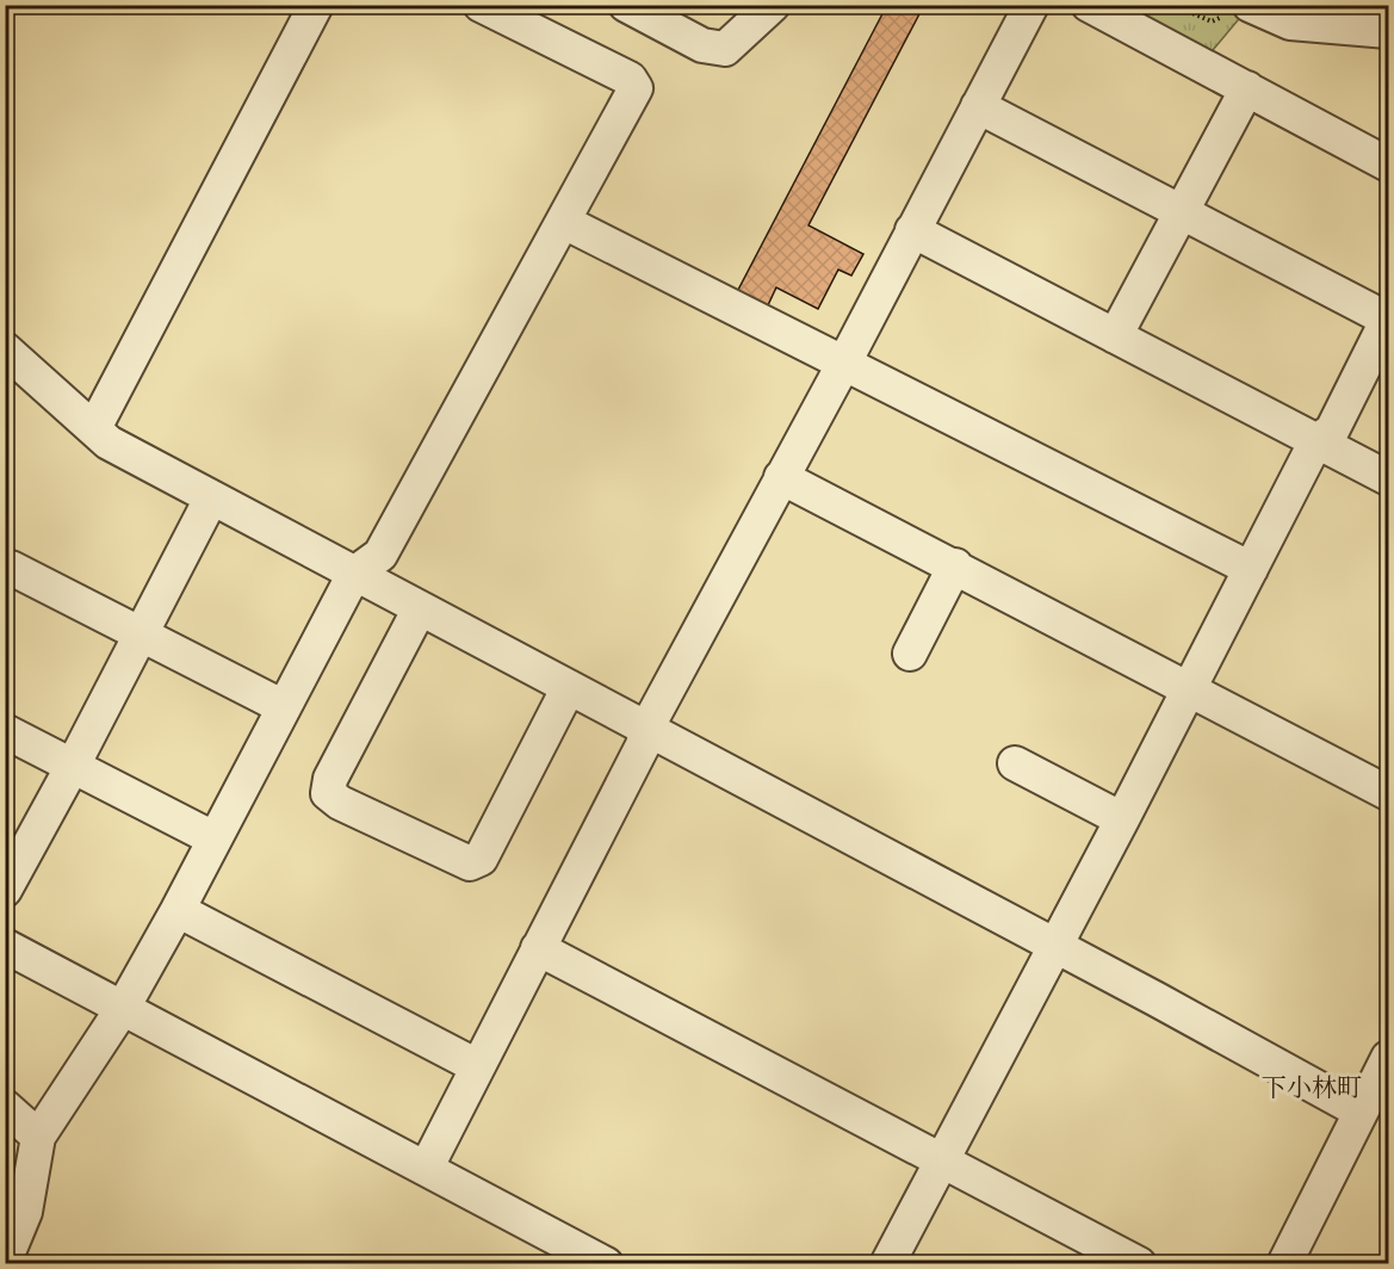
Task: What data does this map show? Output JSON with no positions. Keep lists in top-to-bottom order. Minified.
{"districts":["下小林町"]}
